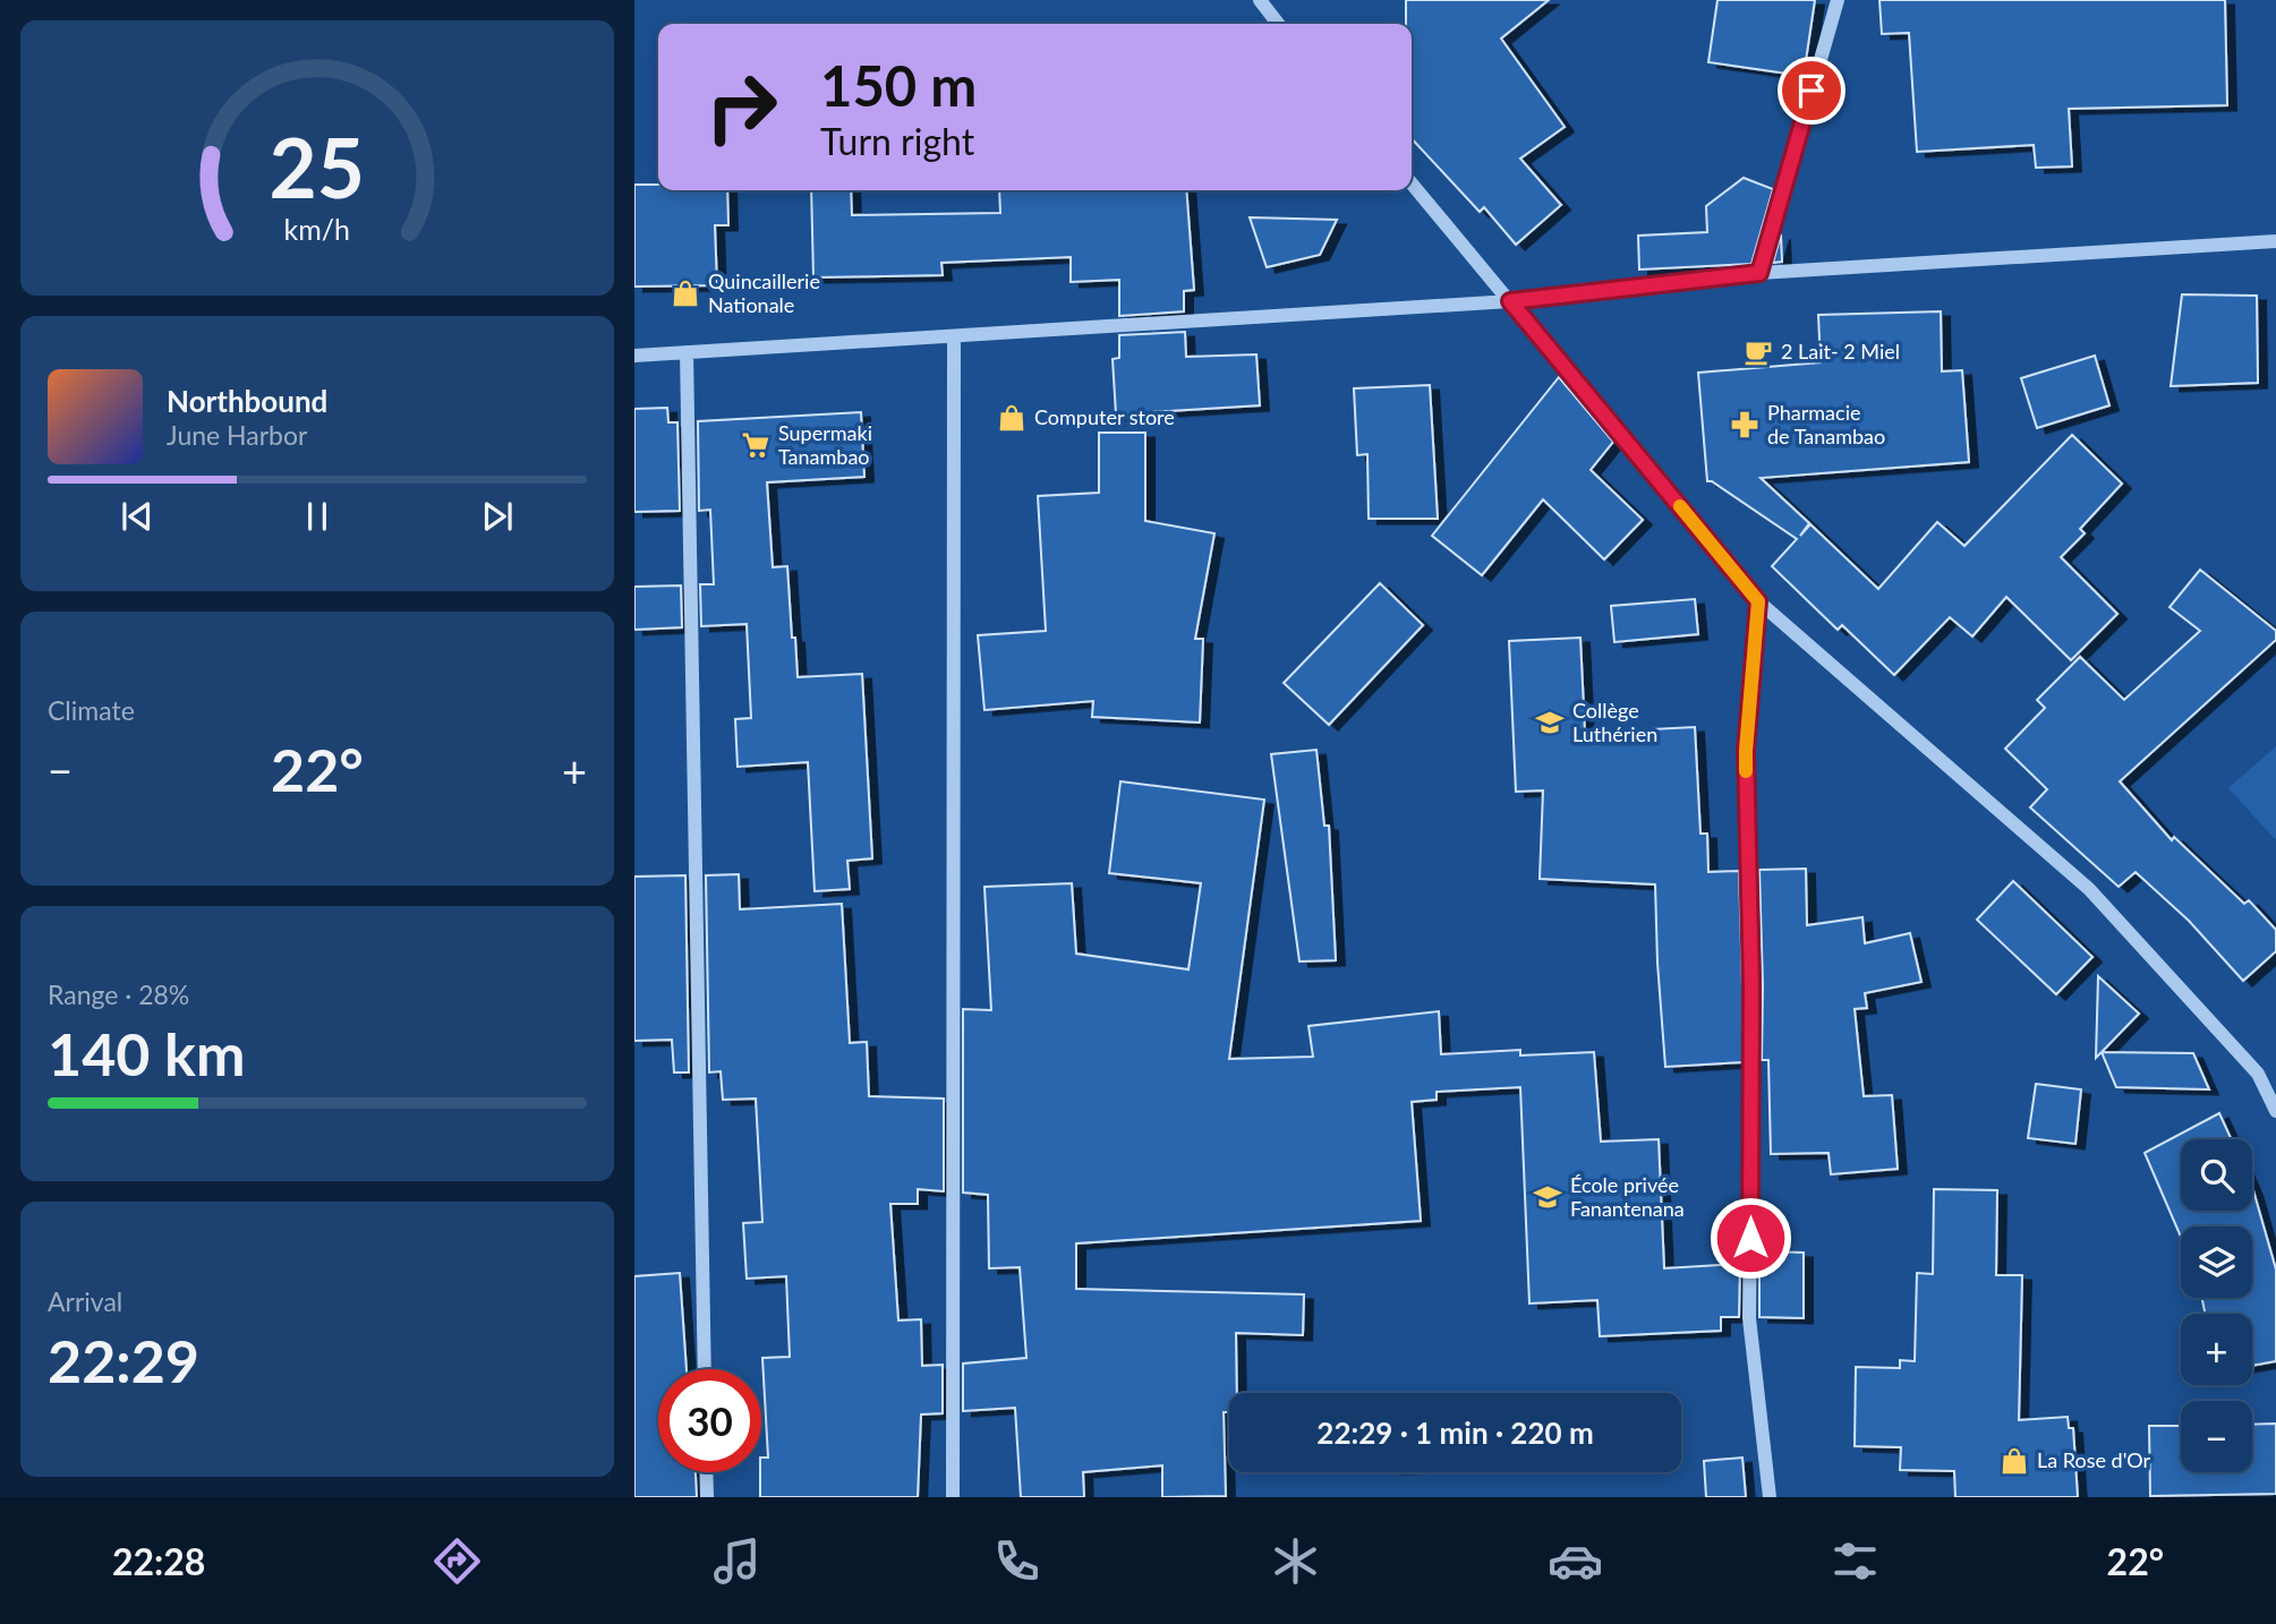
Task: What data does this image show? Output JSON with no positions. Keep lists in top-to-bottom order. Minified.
{"places":{"shop":["Quincaillerie Nationale","Computer store","La Rose d'Or"],"cafe":["2 Lait- 2 Miel"],"pharmacy":["Pharmacie de Tanambao"],"supermarket":["Supermaki Tanambao"],"school or university":["Collège Luthérien","École privée Fanantenana"]},"page":{"turn":["150 m","Turn right"],"song":["Northbound","June Harbor"],"tile":["Climate",["Range · 28%","140 km"],["Arrival","22:29"]],"heat":["−","22°","+"],"map_buttons":["+","−"],"limit":"30","trip":"22:29 · 1 min · 220 m","tabs":["22:28","22°"],"gauge":["25","km/h"]}}
